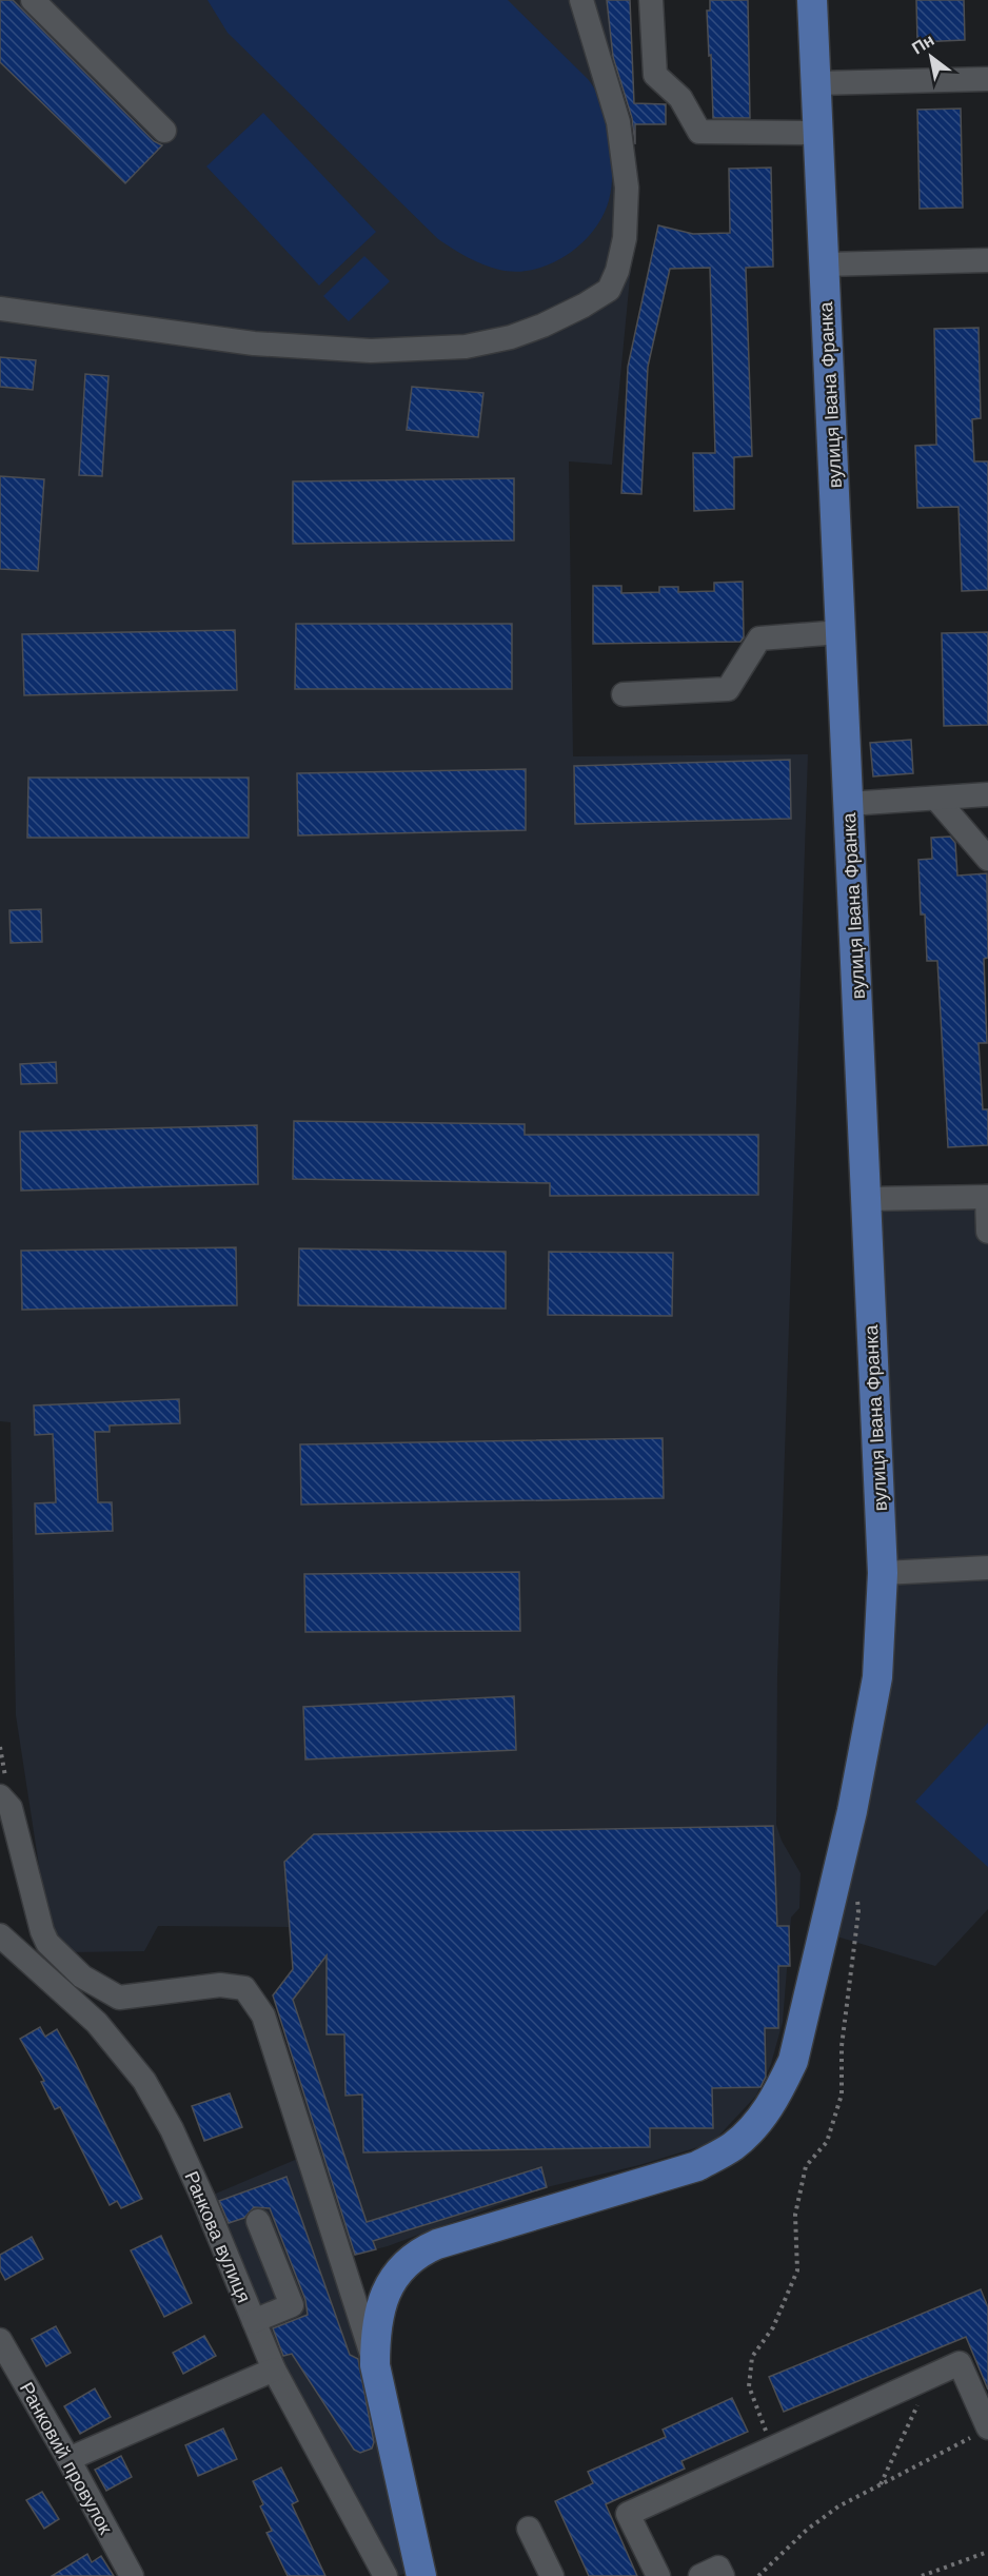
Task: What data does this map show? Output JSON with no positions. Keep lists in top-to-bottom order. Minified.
{"streets":{"main road":["вулиця Івана Франка"],"street":["Ранкова вулиця","Ранковий провулок"]},"north":"top left"}
